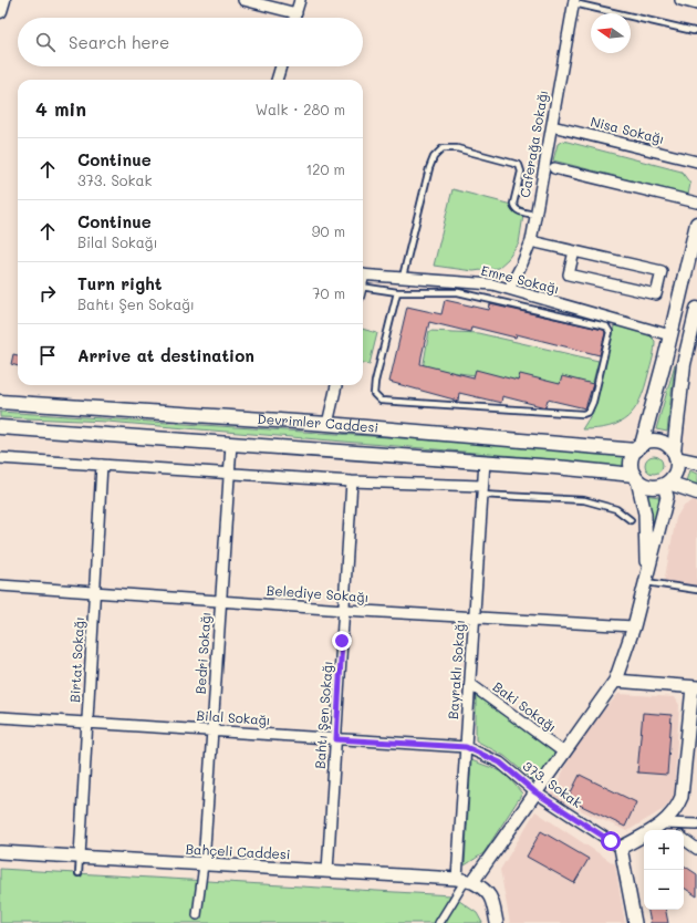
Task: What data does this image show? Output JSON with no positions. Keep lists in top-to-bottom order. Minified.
{"streets":{"main road":["Devrimler Caddesi"],"street":["Nisa Sokağı","Caferağa Sokağı","Emre Sokağı","Belediye Sokağı","Bedri Sokağı","Birtat Sokağı","Bayraklı Sokağı","Baki Sokağı","Bahtı Şen Sokağı","Bilal Sokağı","373. Sokak","Bahçeli Caddesi"]},"crossings":[["Nisa Sokağı","Caferağa Sokağı"],["Caferağa Sokağı","Emre Sokağı"],["Devrimler Caddesi","Bedri Sokağı"],["Devrimler Caddesi","Bayraklı Sokağı"],["Belediye Sokağı","Bedri Sokağı"],["Belediye Sokağı","Birtat Sokağı"],["Belediye Sokağı","Bayraklı Sokağı"],["Belediye Sokağı","Bahtı Şen Sokağı"],["Bedri Sokağı","Bilal Sokağı"],["Bedri Sokağı","Bahçeli Caddesi"],["Birtat Sokağı","Bilal Sokağı"],["Birtat Sokağı","Bahçeli Caddesi"],["Bayraklı Sokağı","Baki Sokağı"],["Bayraklı Sokağı","Bilal Sokağı"],["Bayraklı Sokağı","373. Sokak"],["Bayraklı Sokağı","Bahçeli Caddesi"],["Bahtı Şen Sokağı","Bilal Sokağı"],["Bahtı Şen Sokağı","Bahçeli Caddesi"],["Bilal Sokağı","373. Sokak"]],"north":"left","page":{"search":"Search here","heading":["4 min","Walk · 280 m"],"list":[["Continue","373. Sokak","120 m"],["Continue","Bilal Sokağı","90 m"],["Turn right","Bahtı Şen Sokağı","70 m"],"Arrive at destination"],"map_buttons":["+","−"]}}
